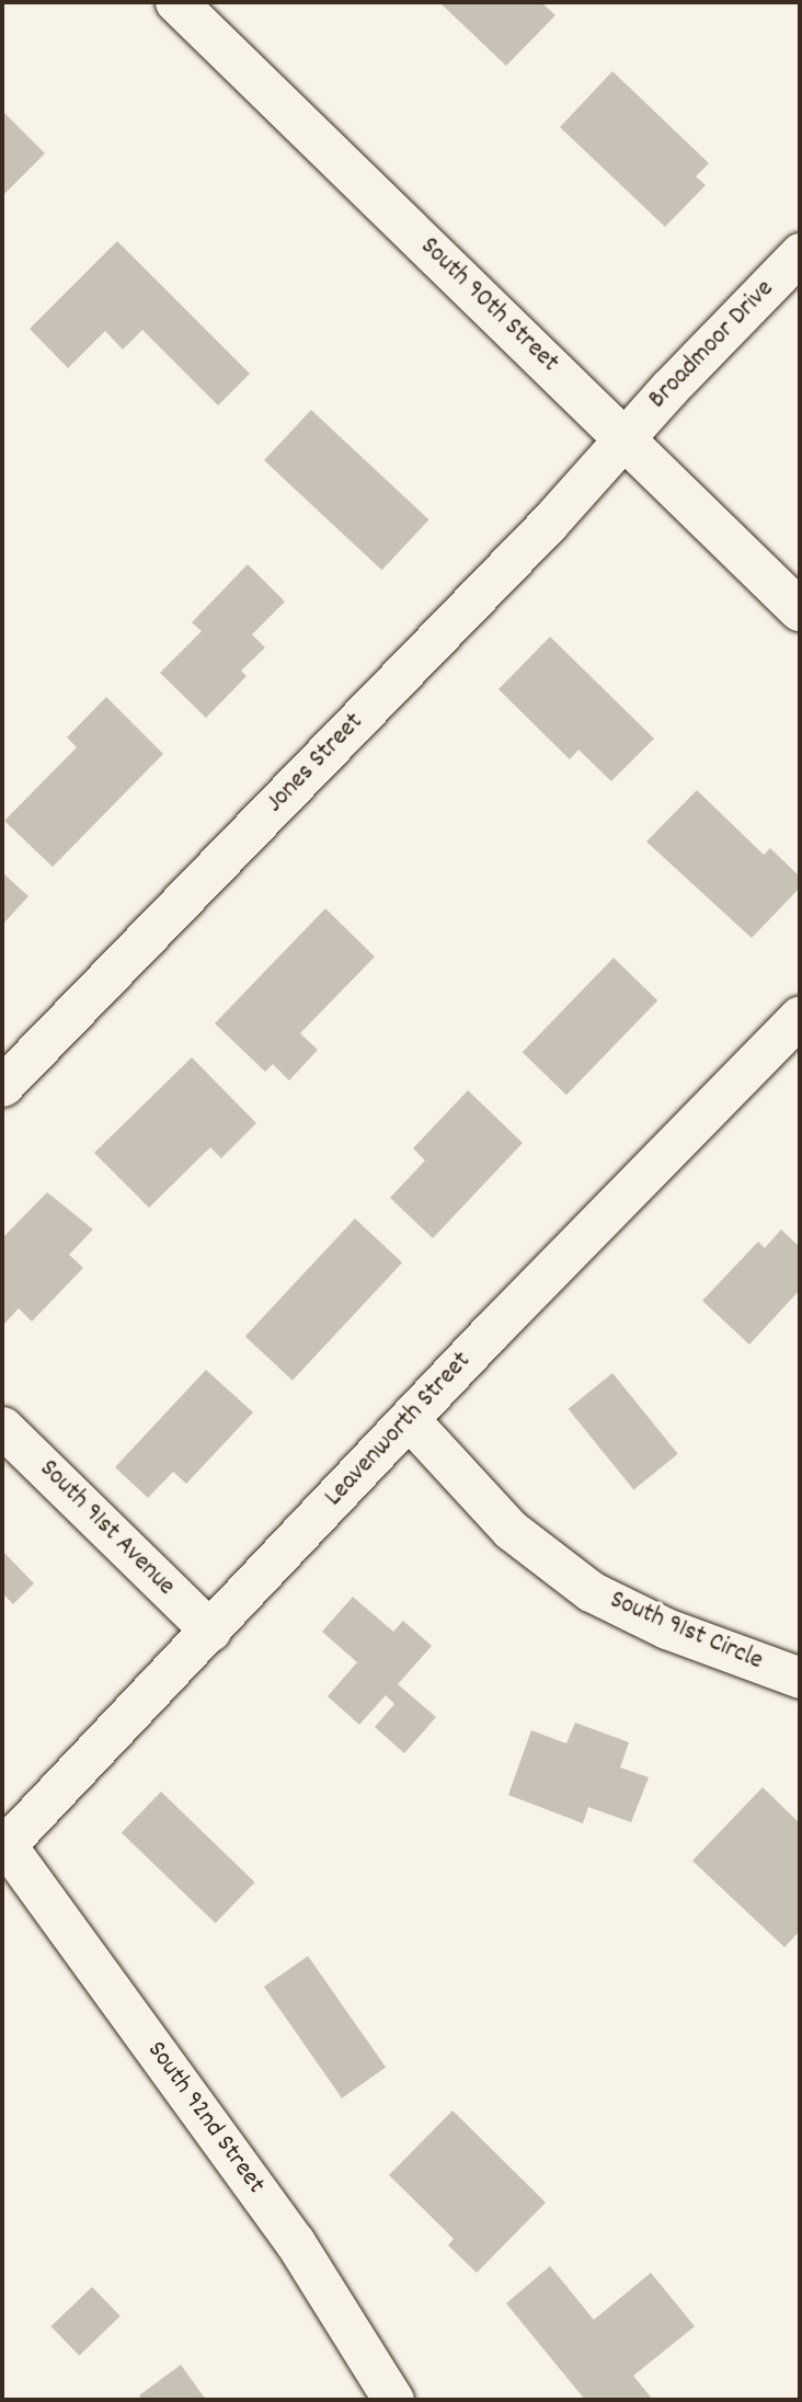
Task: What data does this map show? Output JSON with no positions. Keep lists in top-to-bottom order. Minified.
{"streets":{"main road":["South 90th Street"],"street":["Broadmoor Drive","Jones Street","Leavenworth Street","South 91st Avenue","South 91st Circle","South 92nd Street"]},"crossings":[["South 90th Street","Broadmoor Drive"],["South 90th Street","Jones Street"],["Broadmoor Drive","Jones Street"],["Leavenworth Street","South 91st Avenue"],["Leavenworth Street","South 91st Circle"],["Leavenworth Street","South 92nd Street"]]}
